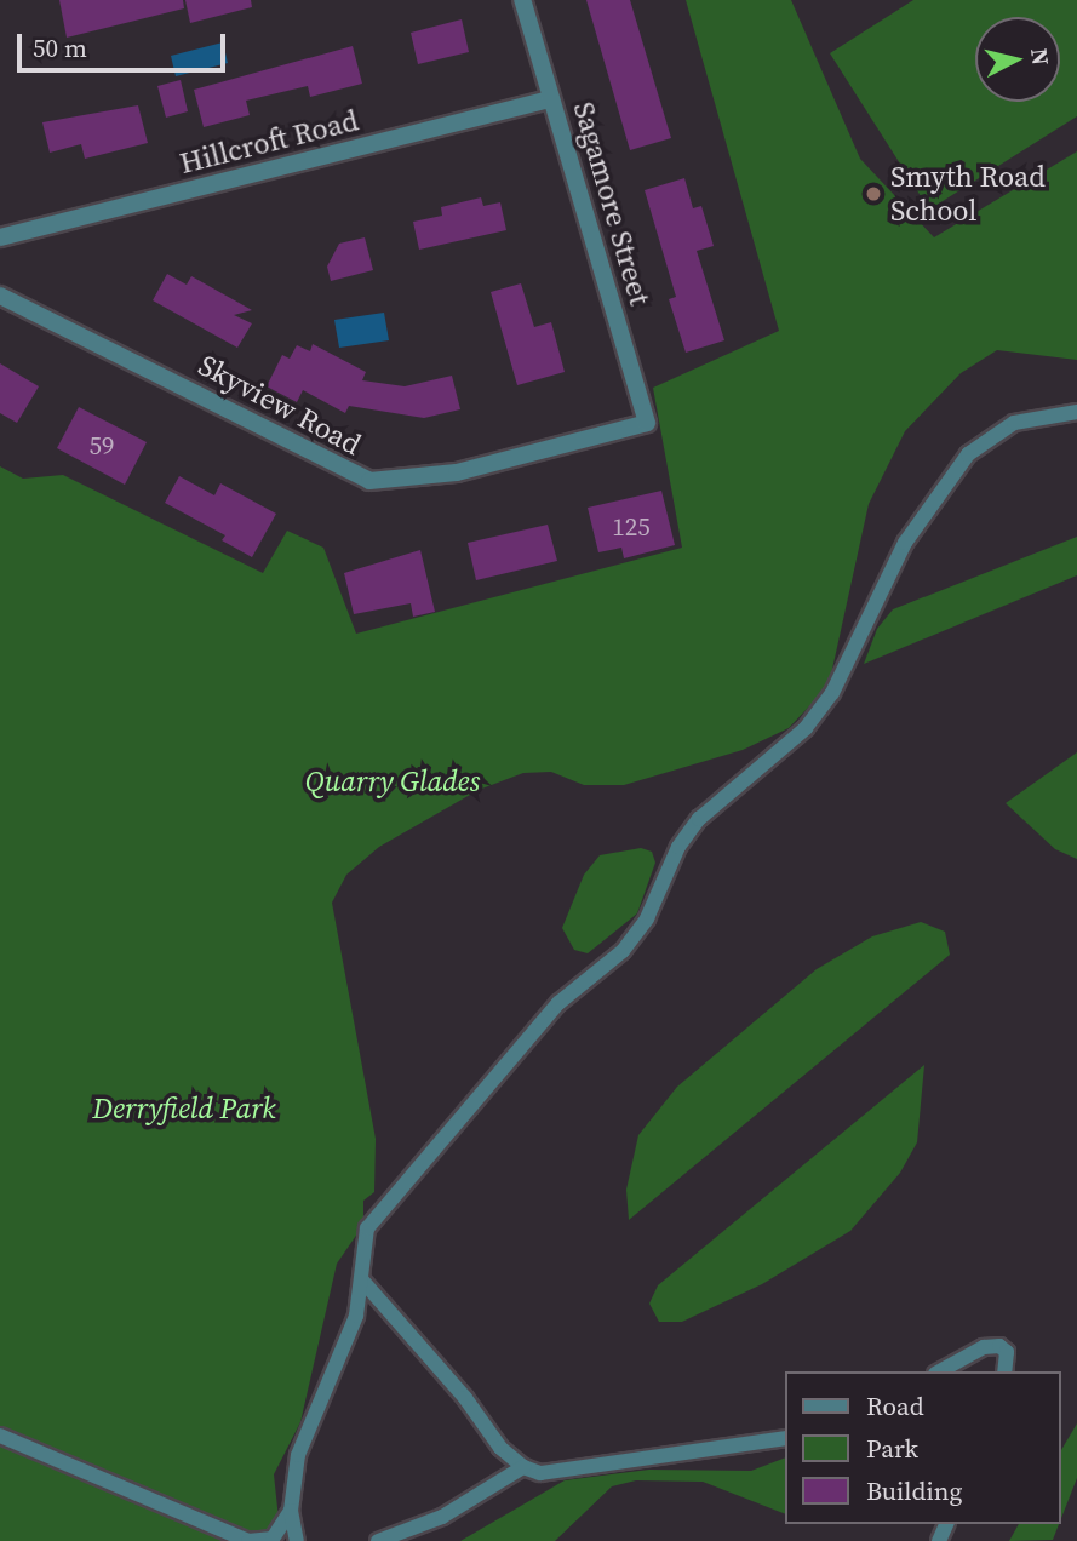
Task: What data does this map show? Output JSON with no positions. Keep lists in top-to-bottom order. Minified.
{"streets":{"street":["Hillcroft Road","Sagamore Street","Skyview Road"]},"crossings":[["Hillcroft Road","Sagamore Street"],["Sagamore Street","Skyview Road"]],"parks":["Quarry Glades","Derryfield Park"],"places":["Smyth Road School"],"house_numbers":["59","125"],"legend":["Road","Park","Building"],"scale_bar":"50 m","north":"right"}
